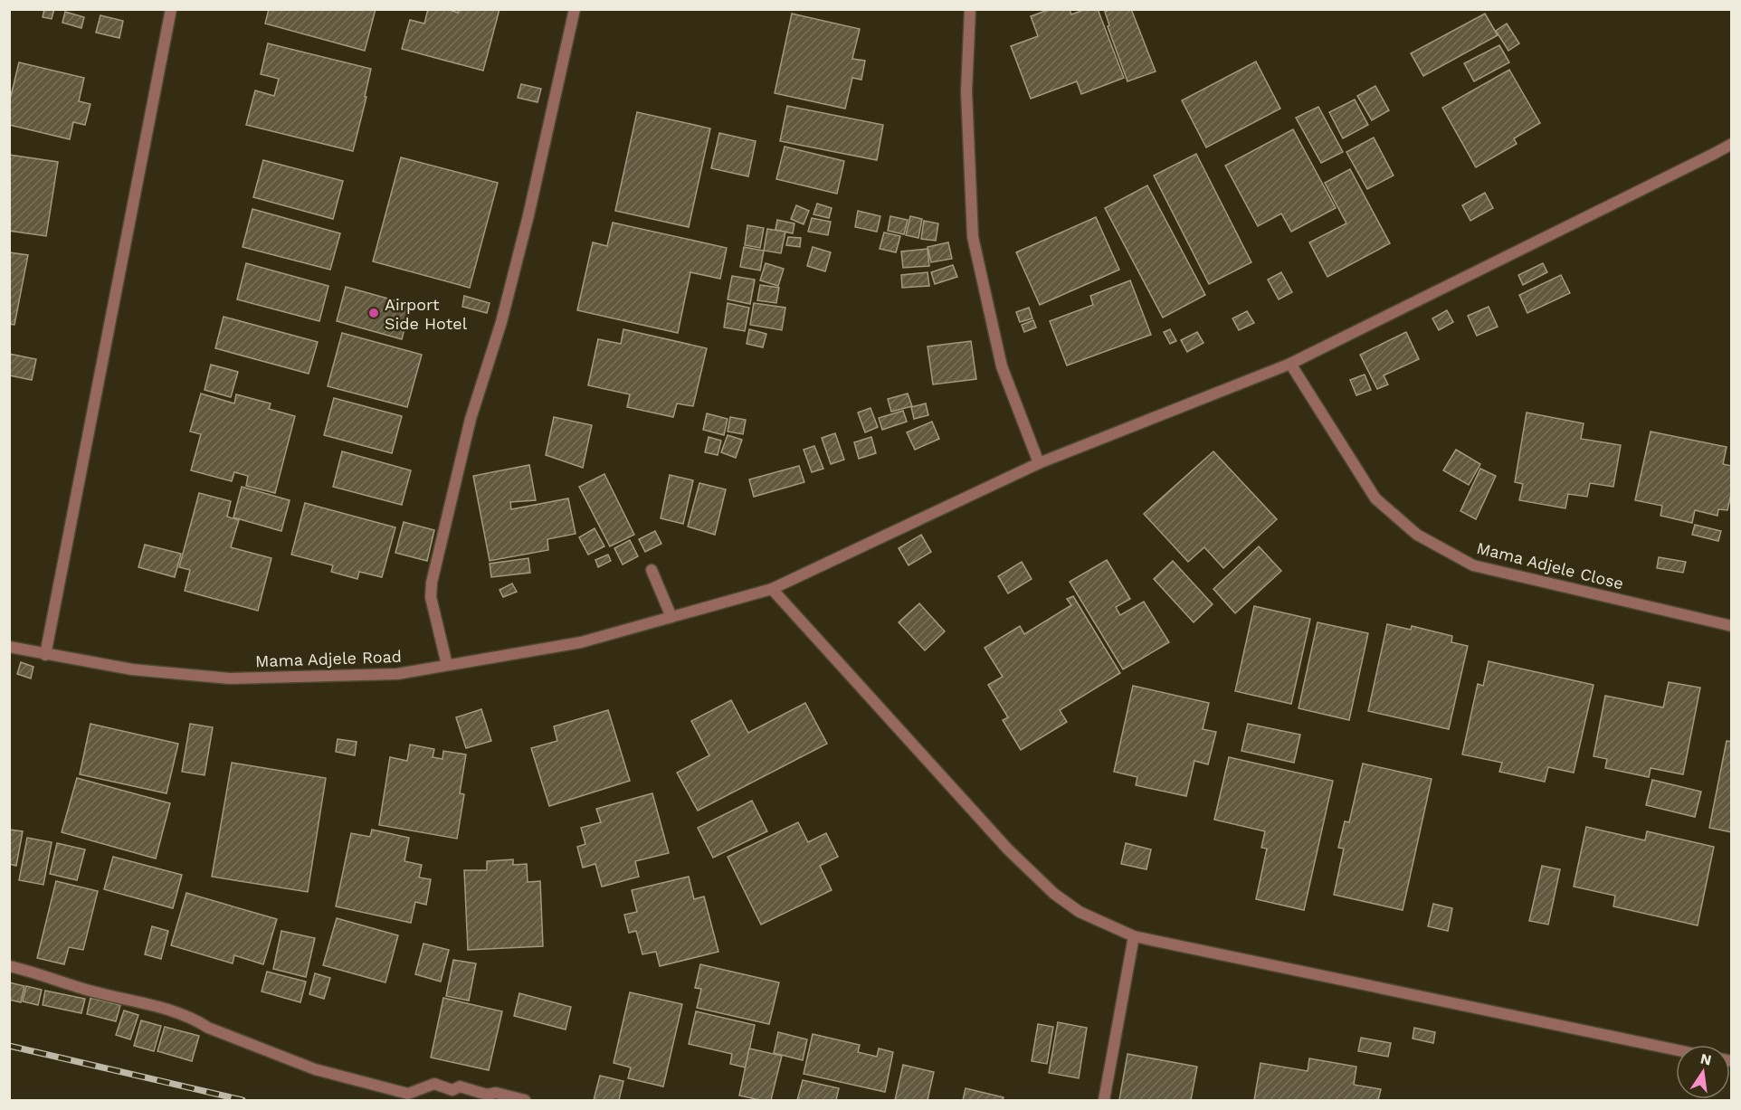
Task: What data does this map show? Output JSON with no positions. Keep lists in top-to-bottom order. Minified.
{"streets":{"street":["Mama Adjele Close","Mama Adjele Road"]},"crossings":[["Mama Adjele Close","Mama Adjele Road"]],"places":["Airport Side Hotel"],"north":"top"}
